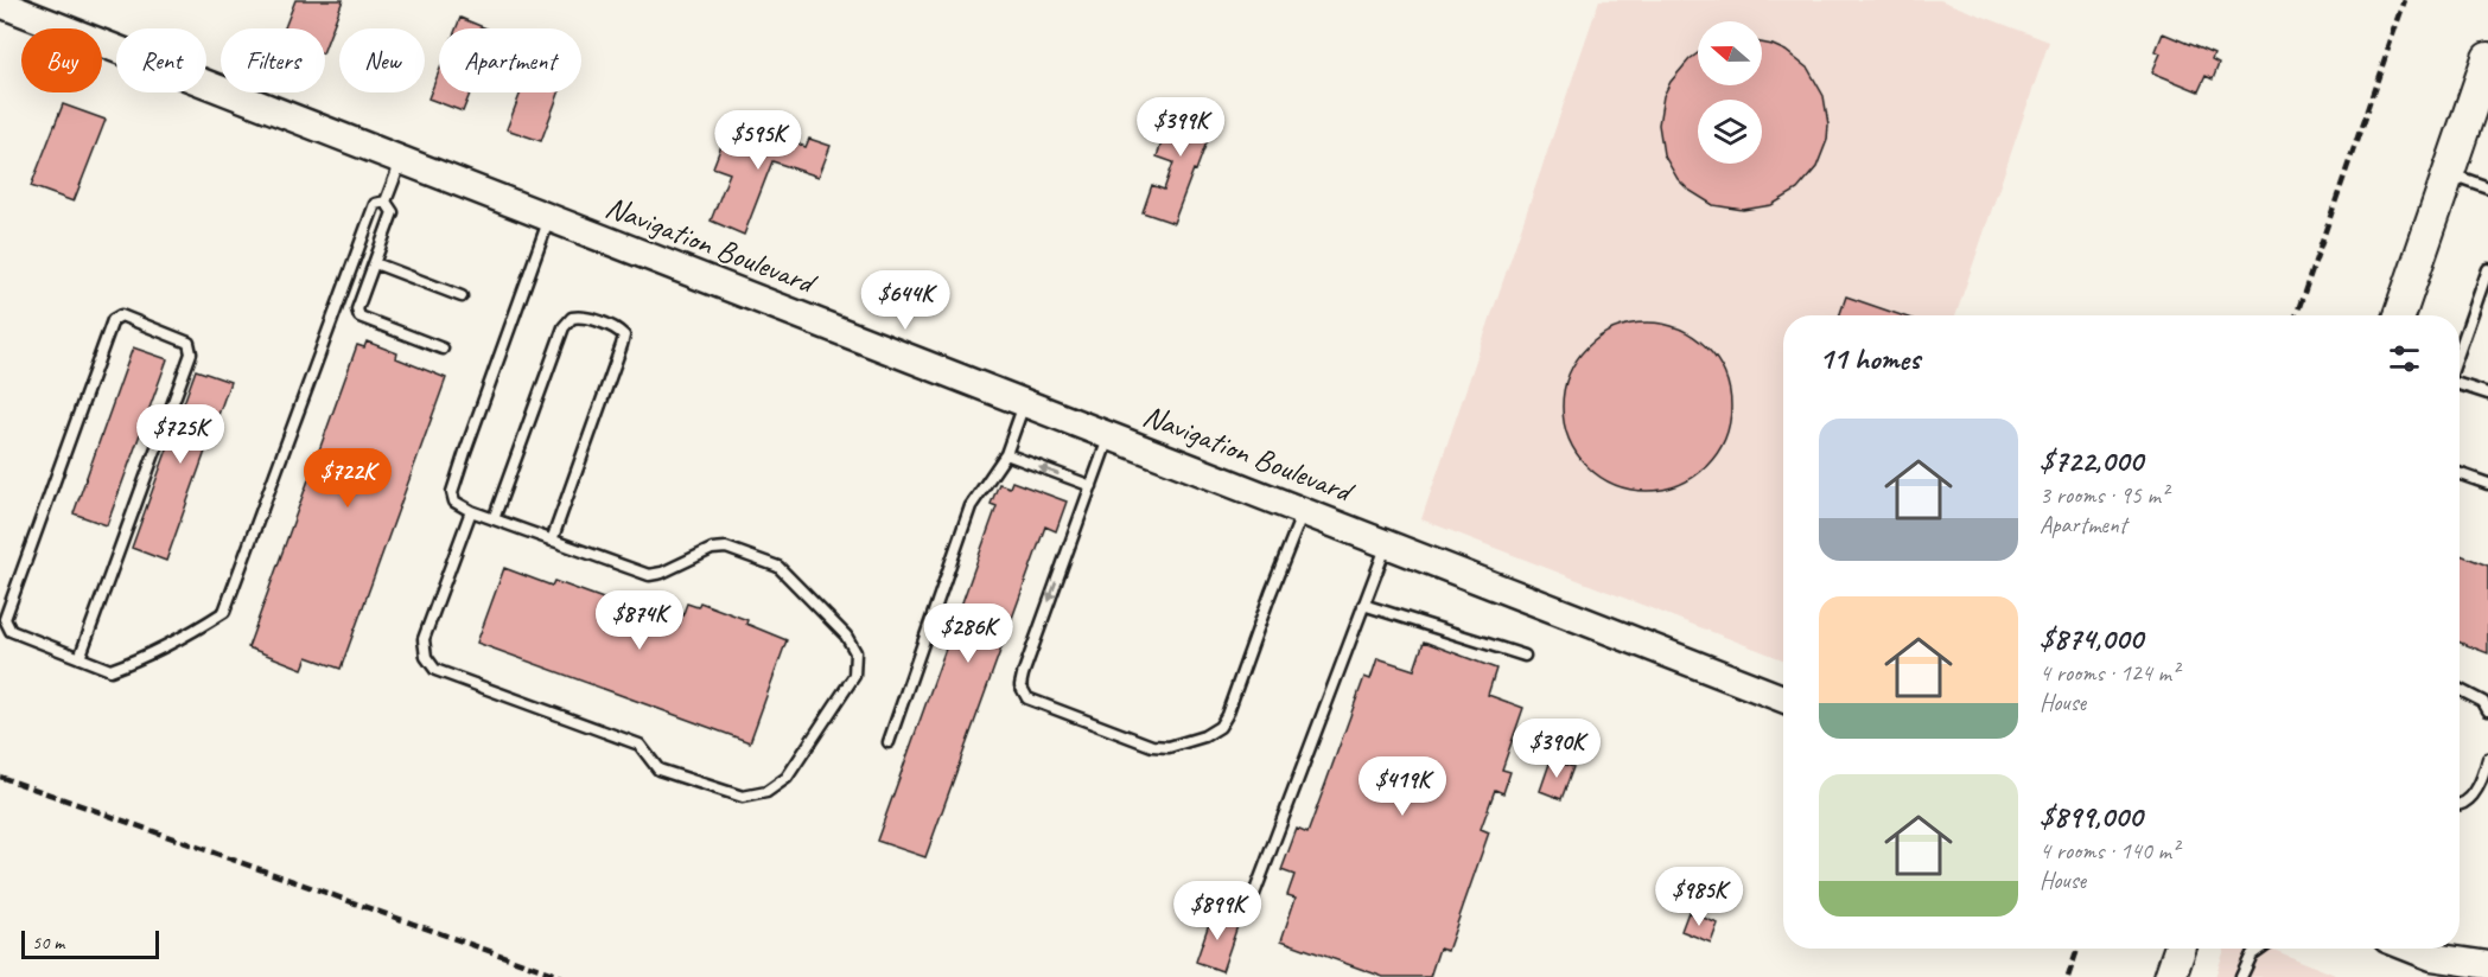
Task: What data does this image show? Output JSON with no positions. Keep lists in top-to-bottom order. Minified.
{"streets":{"street":["Navigation Boulevard"]},"scale_bar":"50 m","north":"left","page":{"chip":["Buy","Rent","Filters","New","Apartment"],"price":["$399K","$595K","$644K","$725K","$722K","$874K","$286K","$390K","$419K","$985K","$899K"],"heading":"11 homes","list":[{"name":"$722,000","note":"3 rooms · 95 m² · Apartment"},{"name":"$874,000","note":"4 rooms · 124 m² · House"},{"name":"$899,000","note":"4 rooms · 140 m² · House"}],"scale":"50 m"}}
